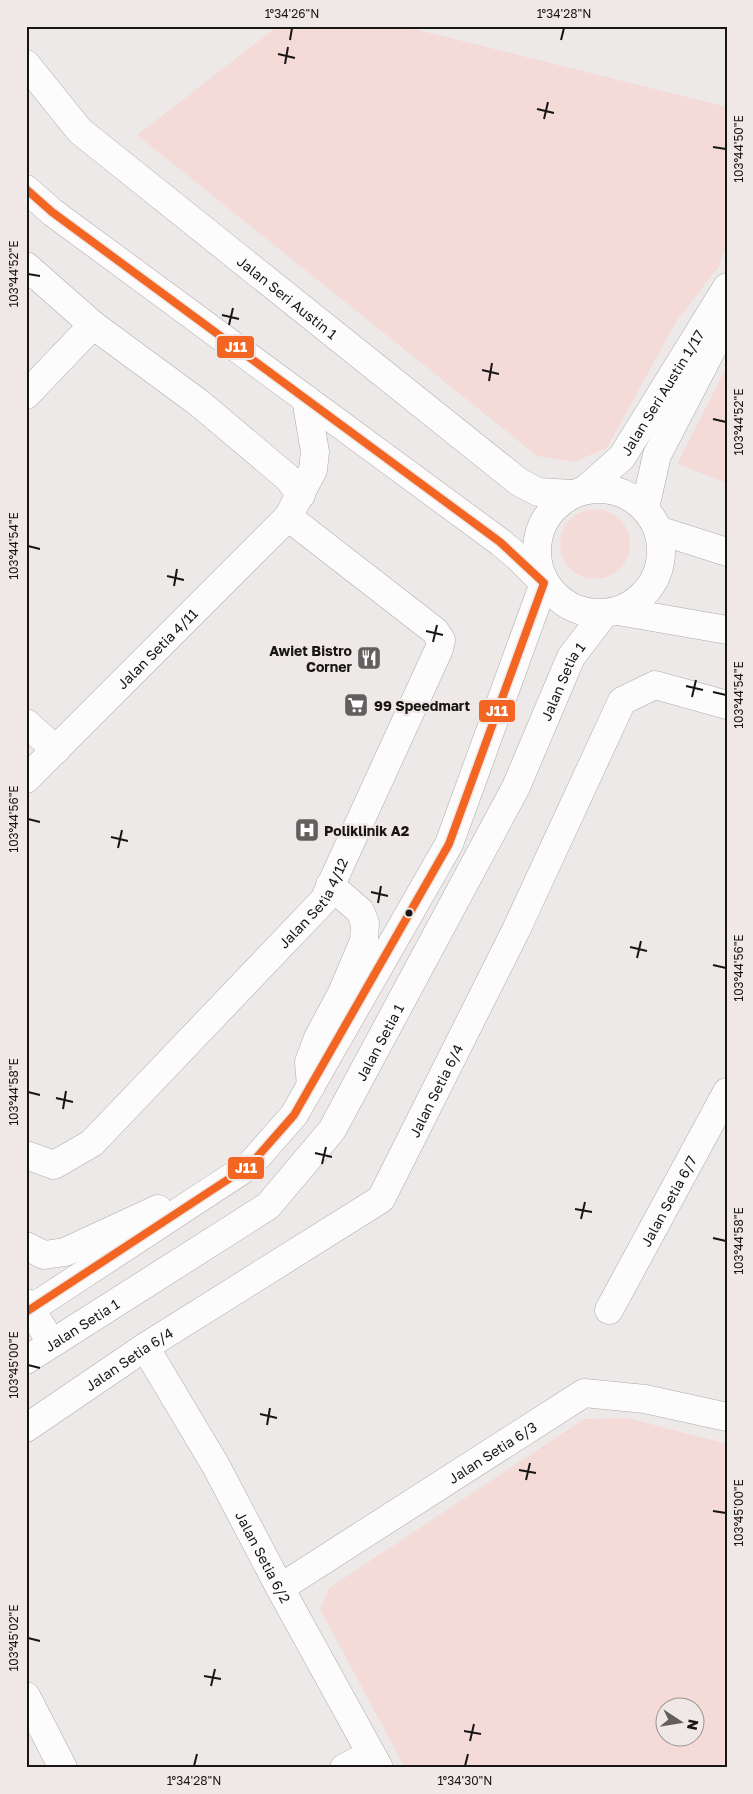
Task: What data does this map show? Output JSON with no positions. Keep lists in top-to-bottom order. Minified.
{"streets":{"street":["Jalan Seri Austin 1","Jalan Seri Austin 1/17","Jalan Setia 4/11","Jalan Setia 1","Jalan Setia 4/12","Jalan Setia 6/4","Jalan Setia 6/7","Jalan Setia 6/3","Jalan Setia 6/2"]},"crossings":[["Jalan Seri Austin 1","Jalan Seri Austin 1/17"],["Jalan Seri Austin 1","Jalan Setia 1"],["Jalan Seri Austin 1/17","Jalan Setia 1"],["Jalan Setia 4/11","Jalan Setia 4/12"],["Jalan Setia 6/4","Jalan Setia 6/2"],["Jalan Setia 6/3","Jalan Setia 6/2"]],"places":{"restaurant":["Awiet Bistro Corner"],"supermarket":["99 Speedmart"],"hospital":["Poliklinik A2"]},"lines":["transit line J11"],"north":"right","coordinates":["1°34'26\"N","1°34'28\"N","103°44'50\"E","103°44'52\"E","103°44'54\"E","103°44'56\"E","103°44'58\"E","103°45'00\"E","103°45'02\"E","1°34'30\"N"]}
